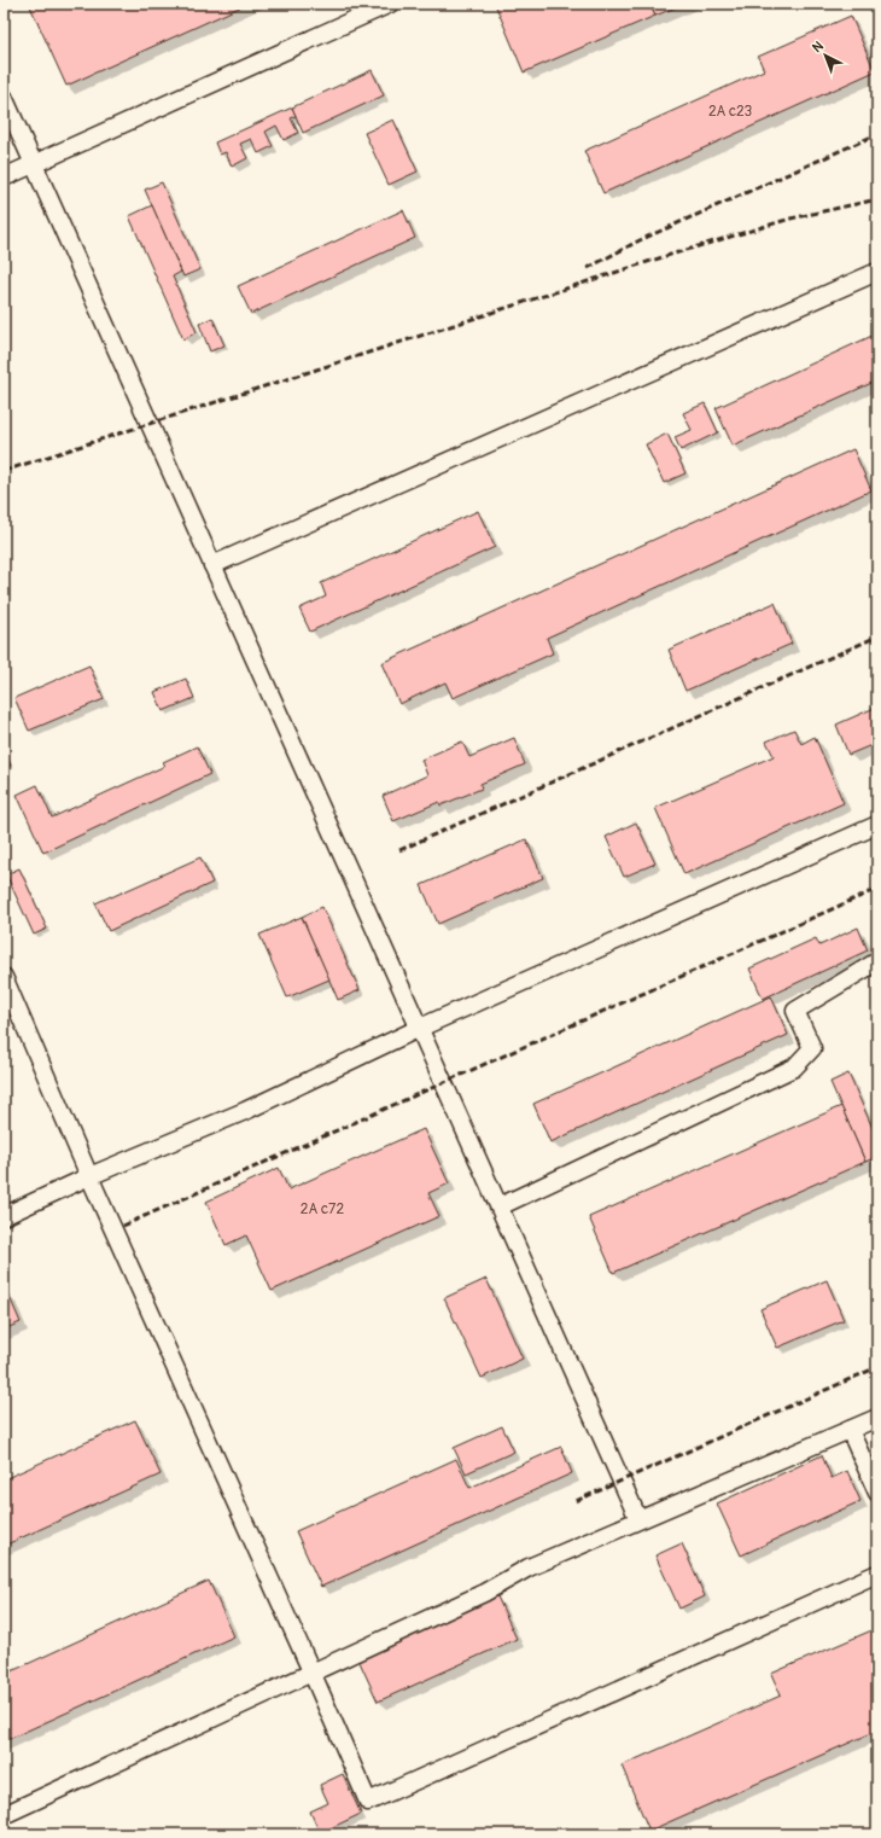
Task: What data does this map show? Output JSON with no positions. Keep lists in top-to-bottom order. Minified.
{"house_numbers":["2А с23","2А с72"],"north":"top left"}
